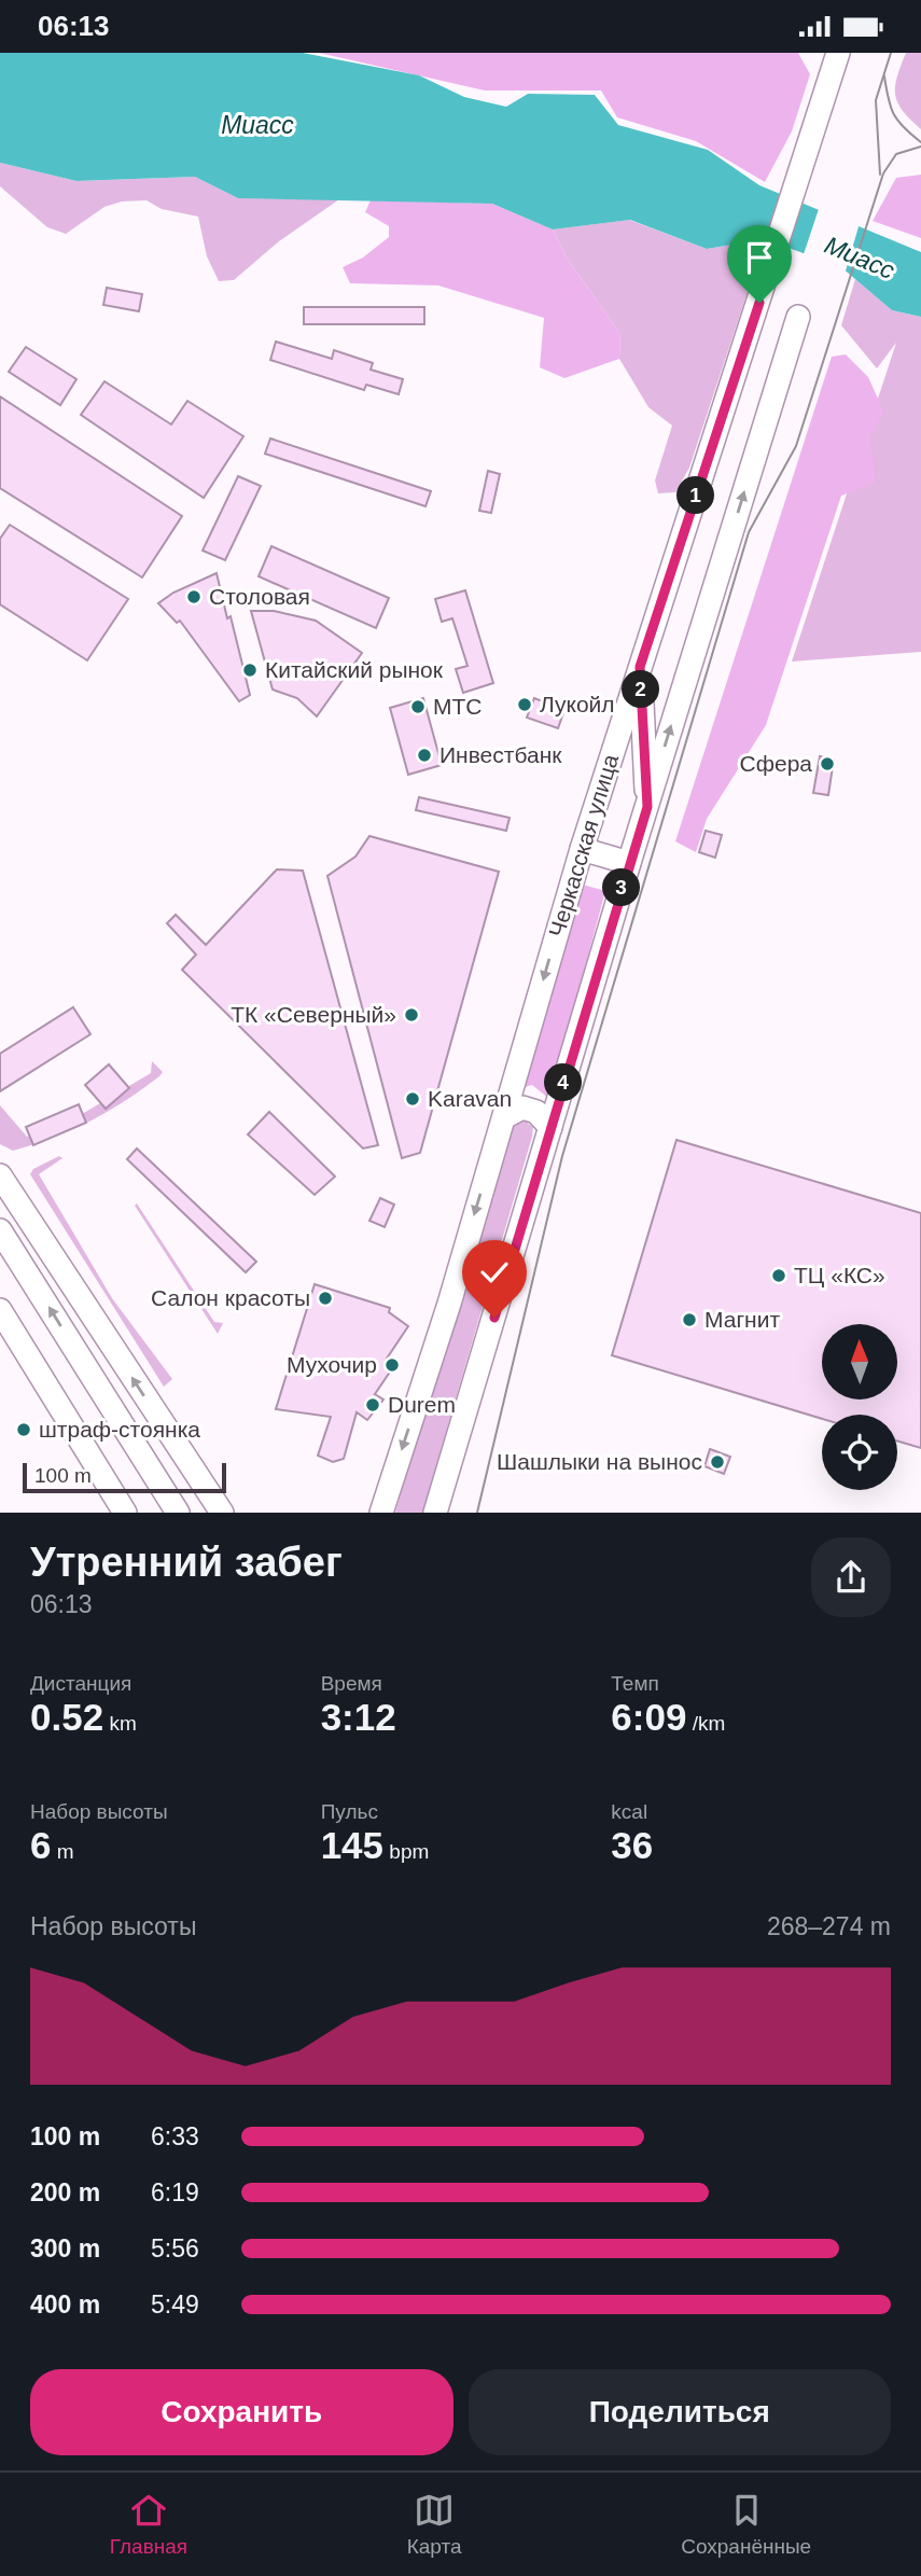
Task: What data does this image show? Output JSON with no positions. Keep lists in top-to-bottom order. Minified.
{"streets":{"main road":["Черкасская улица"]},"water":["Миасс"],"places":["Столовая","Китайский рынок","Лукойл","МТС","Инвестбанк","Сфера","ТК «Северный»","Karavan","ТЦ «КС»","Салон красоты","Магнит","Мухочир","Durem","штраф-стоянка","Шашлыки на вынос"],"scale_bar":"100 m","north":"top","page":{"status":"06:13","pins":["1","2","3","4"],"scale":"100 m","heading":["Утренний забег","06:13"],"stats":[["Дистанция","0.52 km"],["Время","3:12"],["Темп","6:09 /km"],["Набор высоты","6 m"],["Пульс","145 bpm"],["kcal","36"]],"chart":["Набор высоты","268–274 m"],"list":[{"name":"100 m","note":"6:33"},{"name":"200 m","note":"6:19"},{"name":"300 m","note":"5:56"},{"name":"400 m","note":"5:49"}],"buttons":["Сохранить","Поделиться"],"tabs":["Главная","Карта","Сохранённые"]}}
